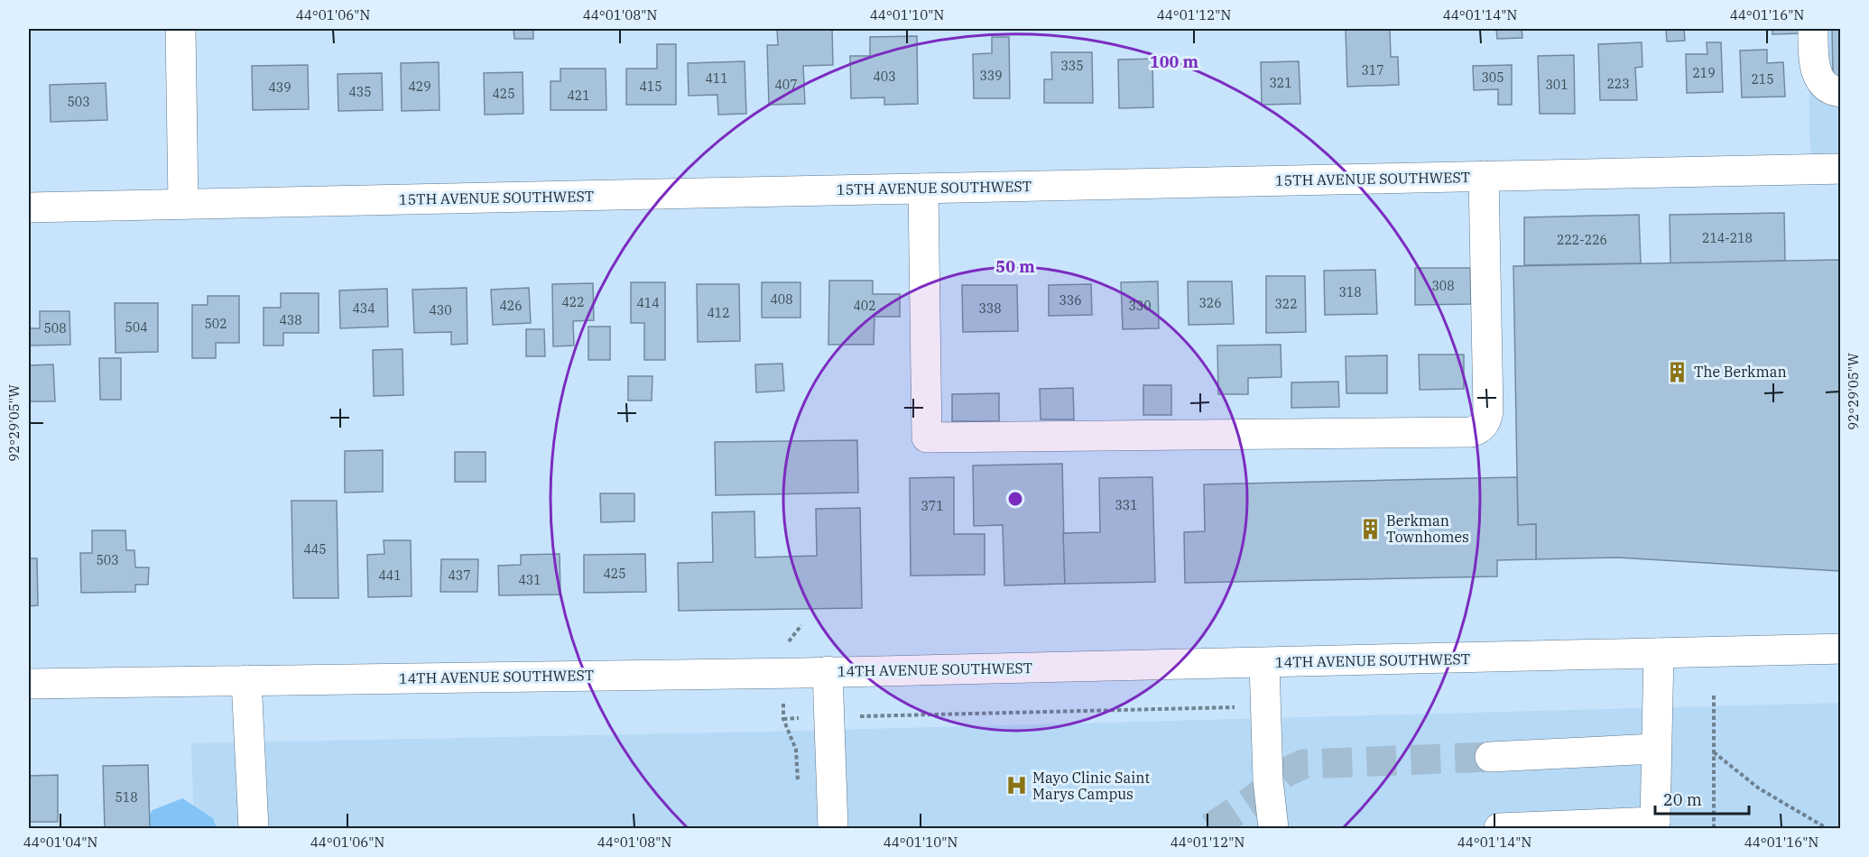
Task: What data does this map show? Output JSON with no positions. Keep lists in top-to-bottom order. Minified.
{"streets":{"street":["15TH AVENUE SOUTHWEST","14TH AVENUE SOUTHWEST"]},"places":{"building":["The Berkman","Berkman Townhomes"],"hospital":["Mayo Clinic Saint Marys Campus"]},"house_numbers":["335","317","219","339","403","305","411","215","321","223","407","301","429","415","439","435","425","421","503","214-218","222-226","308","318","408","336","422","414","326","322","426","402","330","434","338","430","412","438","502","504","508","331","371","445","503","425","441","437","431","518"],"scale_bar":"20 m","coordinates":["44°01'06\"N","44°01'08\"N","44°01'10\"N","44°01'12\"N","44°01'14\"N","44°01'16\"N","92°29'05\"W","44°01'04\"N"],"rings":["100 m","50 m"]}
